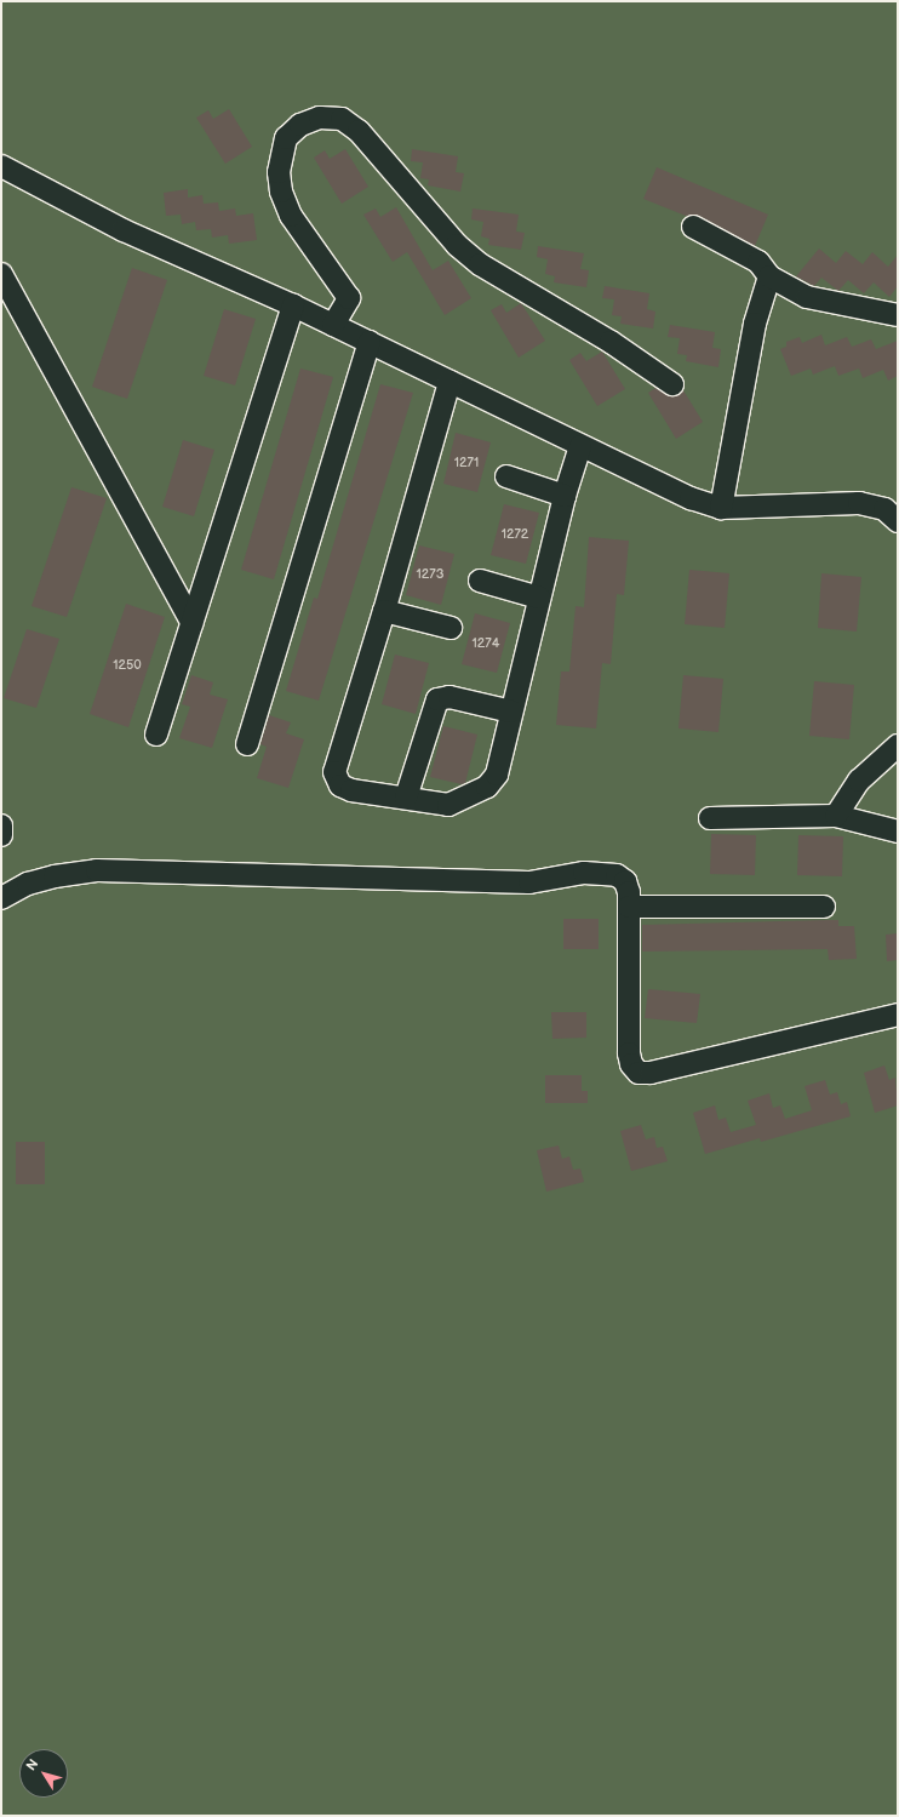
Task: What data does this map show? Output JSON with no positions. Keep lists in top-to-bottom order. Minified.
{"house_numbers":["1271","1272","1273","1274","1250"],"north":"top left"}
